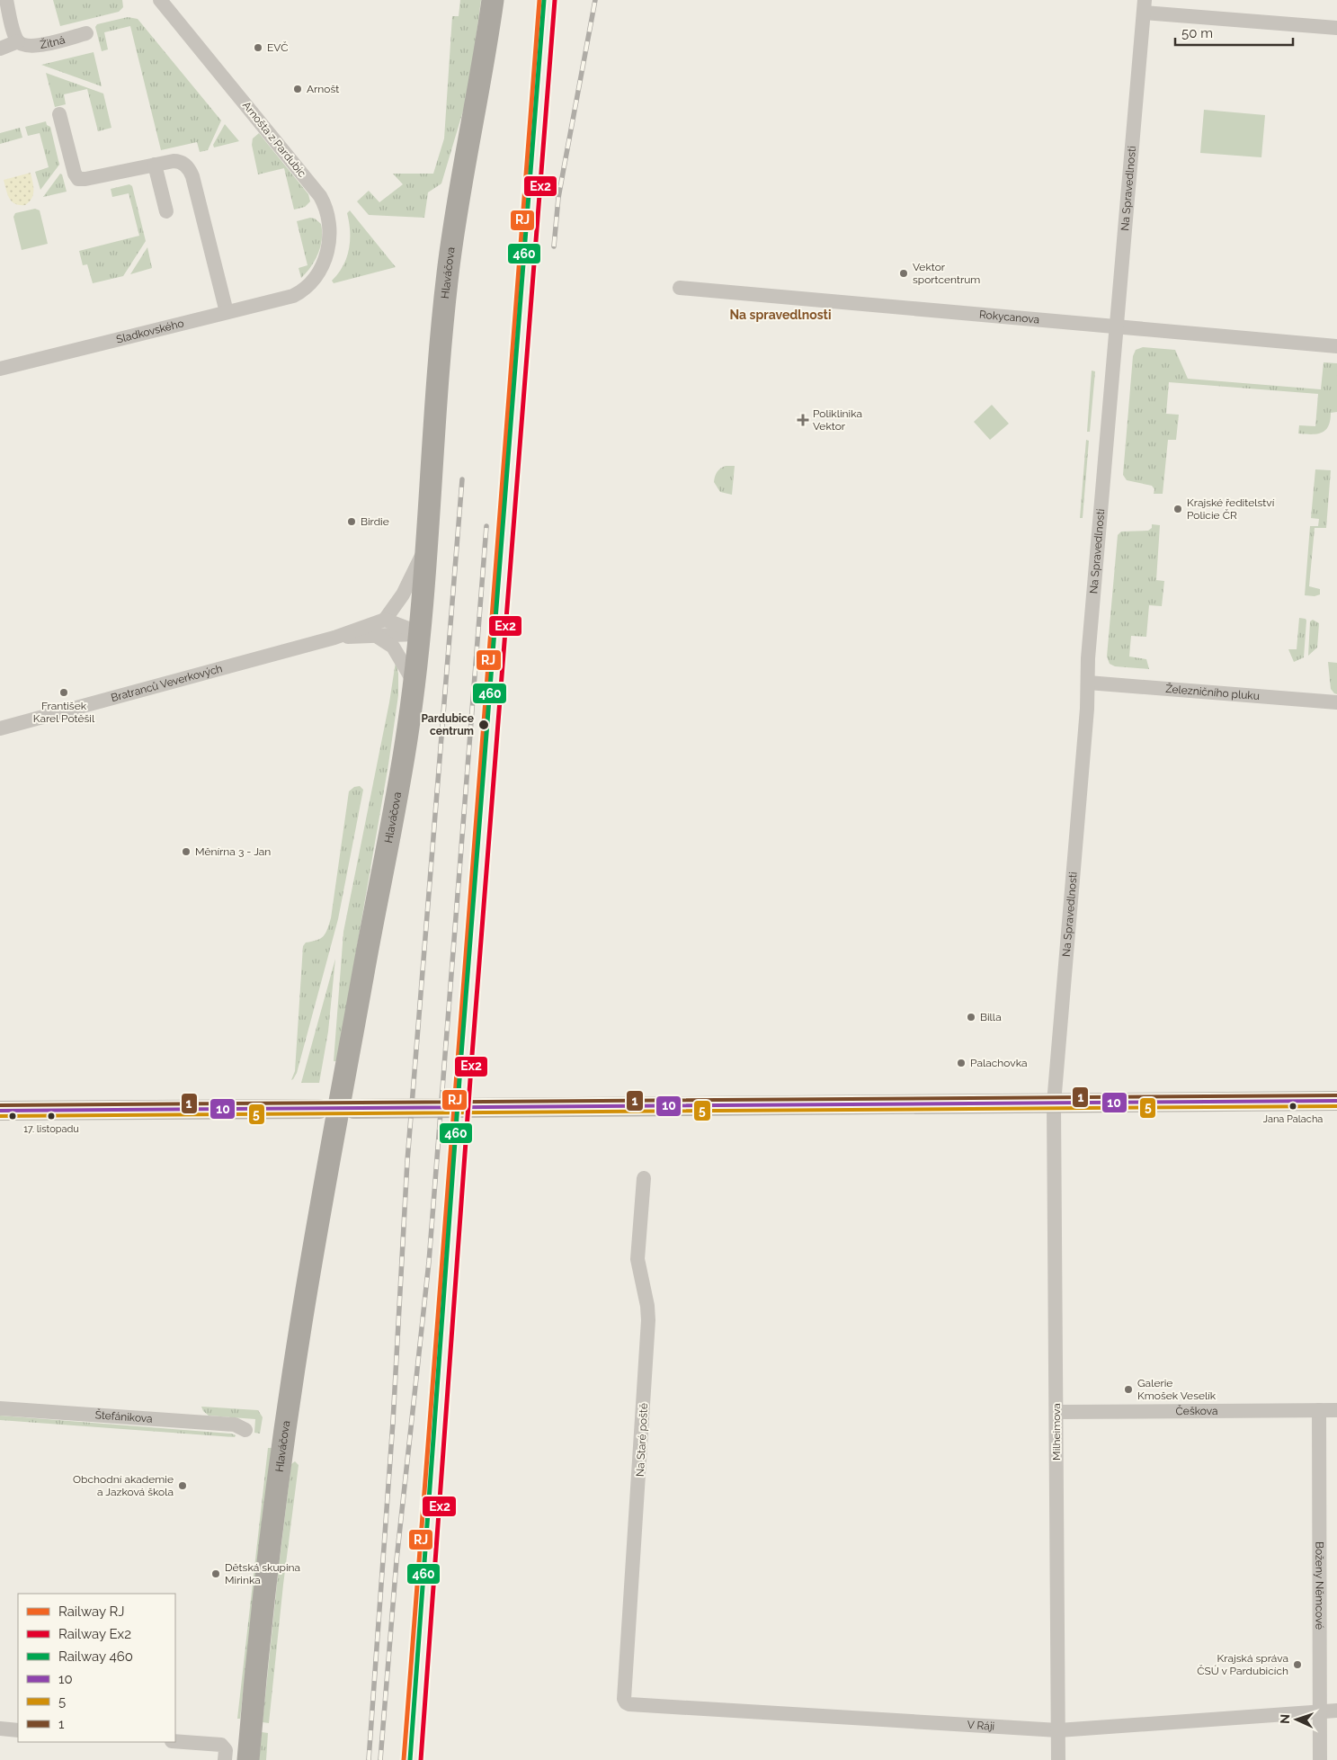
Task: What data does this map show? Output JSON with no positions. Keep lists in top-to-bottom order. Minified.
{"streets":{"main road":["Hlaváčova"],"street":["Žitná","Arnošta z Pardubic","Na Spravedlnosti","Rokycanova","Sladkovského","Bratranců Veverkových","Železničního pluku","Češkova","Štefánikova","Milheimova","Na Staré poště","Boženy Němcové","V Ráji"]},"crossings":[["Arnošta z Pardubic","Sladkovského"],["Na Spravedlnosti","Rokycanova"],["Na Spravedlnosti","Železničního pluku"],["Na Spravedlnosti","Milheimova"],["Hlaváčova","Bratranců Veverkových"],["Češkova","Milheimova"],["Češkova","Boženy Němcové"],["Milheimova","V Ráji"],["Na Staré poště","V Ráji"],["Boženy Němcové","V Ráji"]],"districts":["Na spravedlnosti"],"places":{"other":["EVČ","Arnošt","Vektor sportcentrum","Krajské ředitelství Policie ČR","Birdie","František Karel Potěšil","Pardubice centrum","Měnírna 3 - Jan","Billa","Palachovka","Jana Palacha","17. listopadu","Galerie Kmošek Veselík","Obchodní akademie a Jazková škola","Dětská skupina Mirinka","Krajská správa ČSÚ v Pardubicích"],"health":["Poliklinika Vektor"]},"lines":["rail line RJ","rail line Ex2","rail line 460","transit line 1","transit line 10","transit line 5"],"legend":["Railway RJ","Railway Ex2","Railway 460","10","5","1"],"scale_bar":"50 m","north":"left"}
